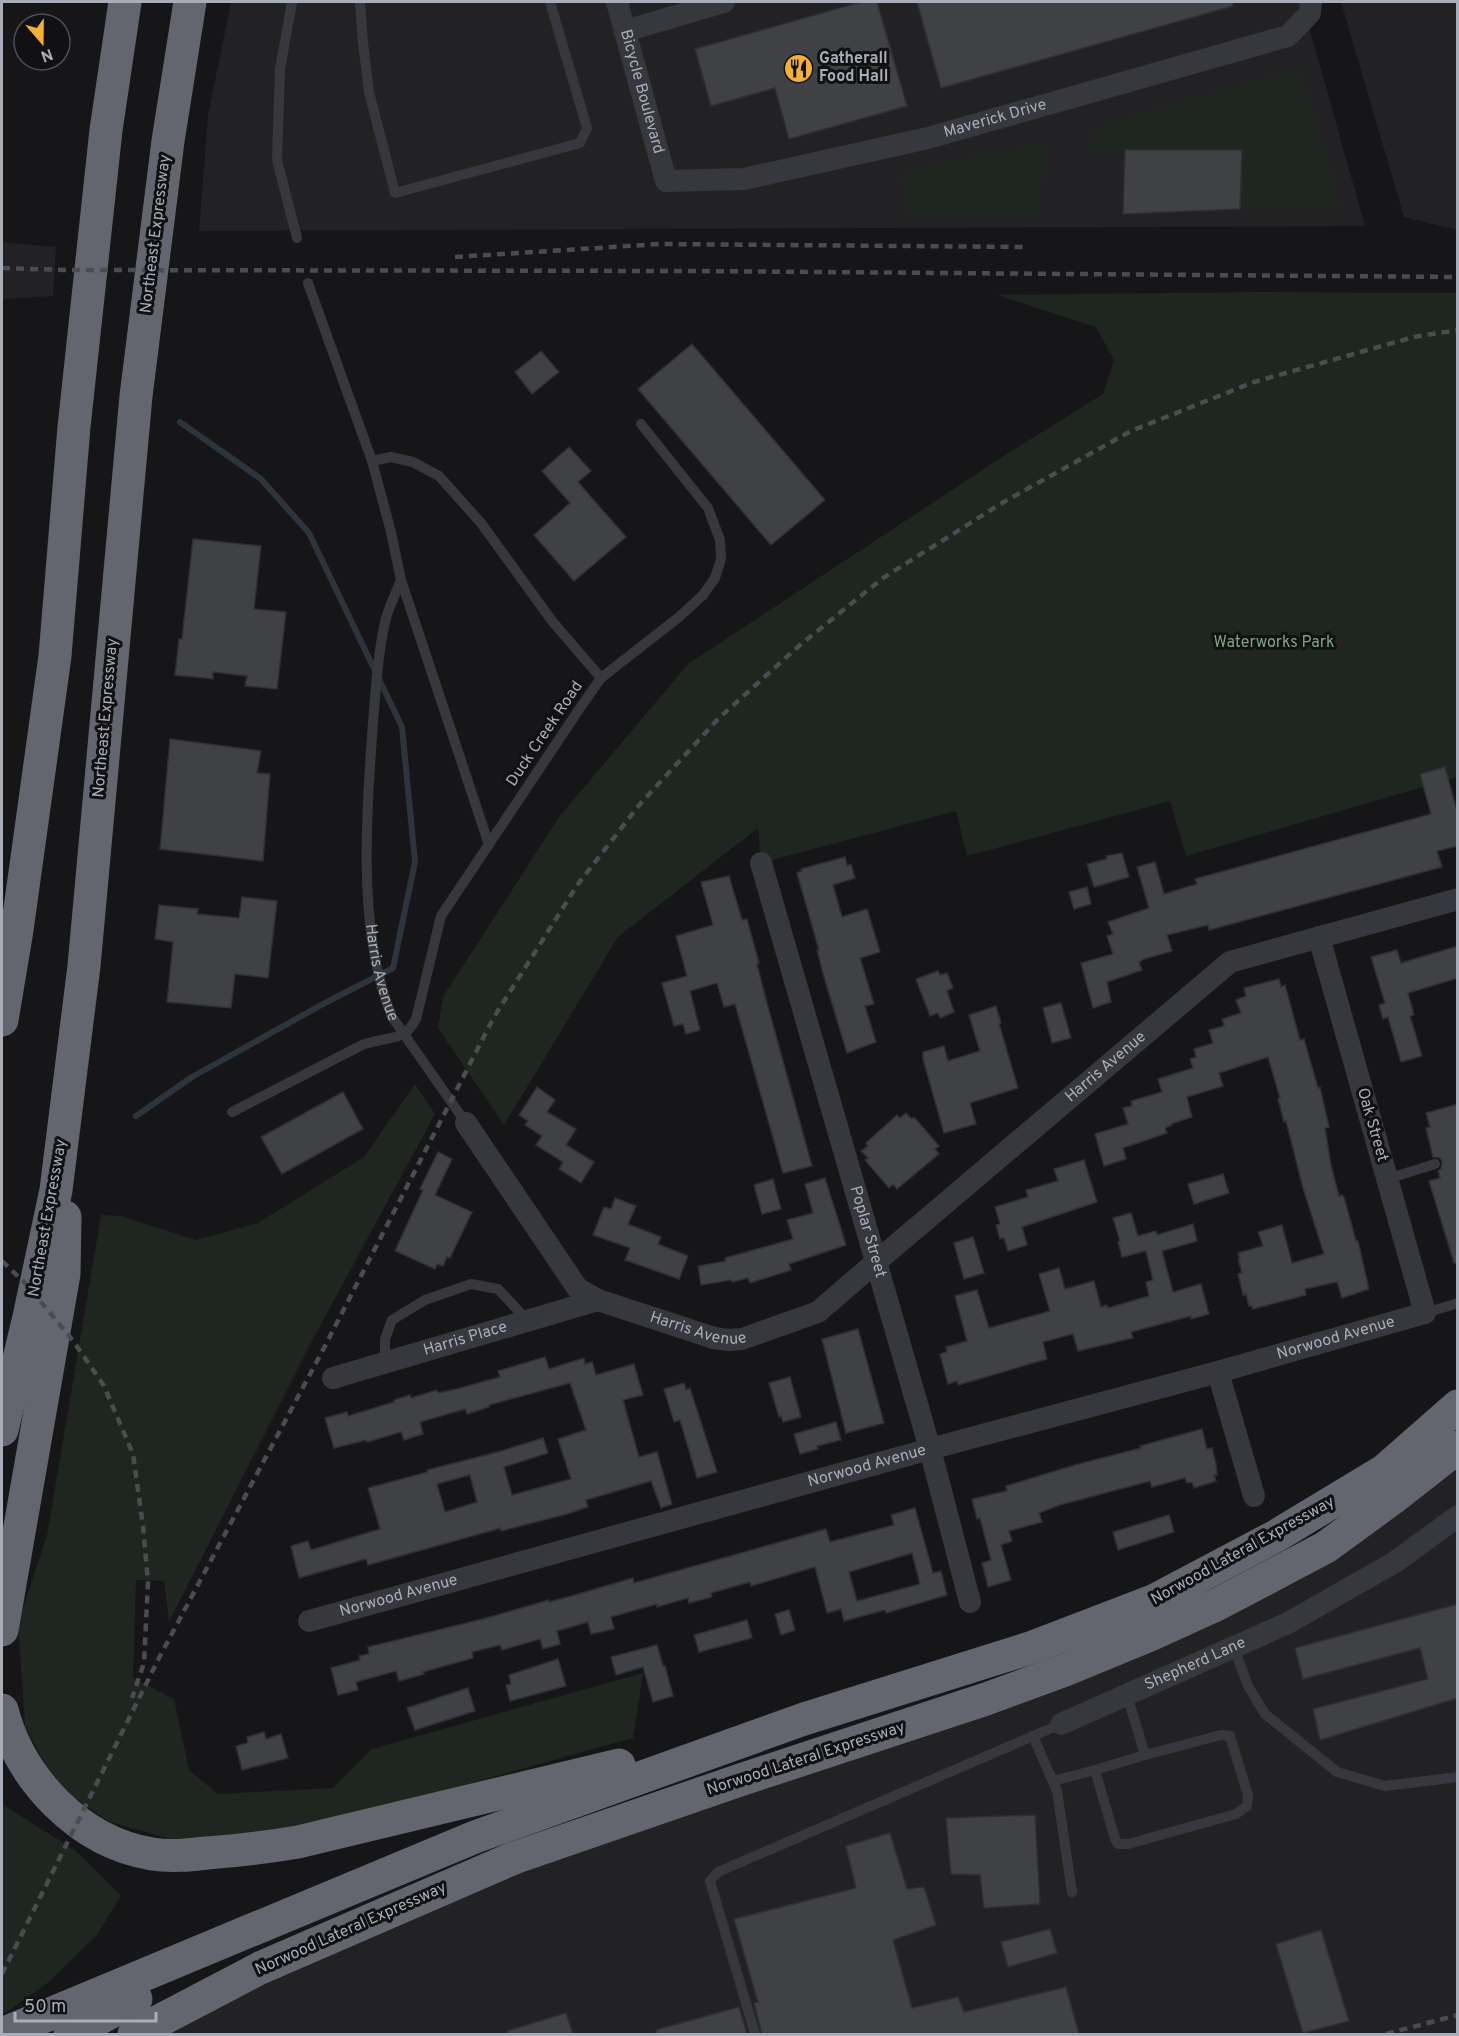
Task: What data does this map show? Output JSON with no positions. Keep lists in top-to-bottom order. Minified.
{"streets":{"highway":["Northeast Expressway","Norwood Lateral Expressway"],"street":["Bicycle Boulevard","Maverick Drive","Harris Avenue","Oak Street","Poplar Street","Norwood Avenue","Harris Place","Shepherd Lane"],"lane":["Duck Creek Road"]},"crossings":[["Bicycle Boulevard","Maverick Drive"],["Duck Creek Road","Harris Avenue"],["Harris Avenue","Oak Street"],["Harris Avenue","Poplar Street"],["Harris Avenue","Harris Place"],["Oak Street","Norwood Avenue"],["Poplar Street","Norwood Avenue"]],"parks":["Waterworks Park"],"places":{"restaurant":["Gatherall Food Hall"]},"scale_bar":"50 m","north":"bottom"}
